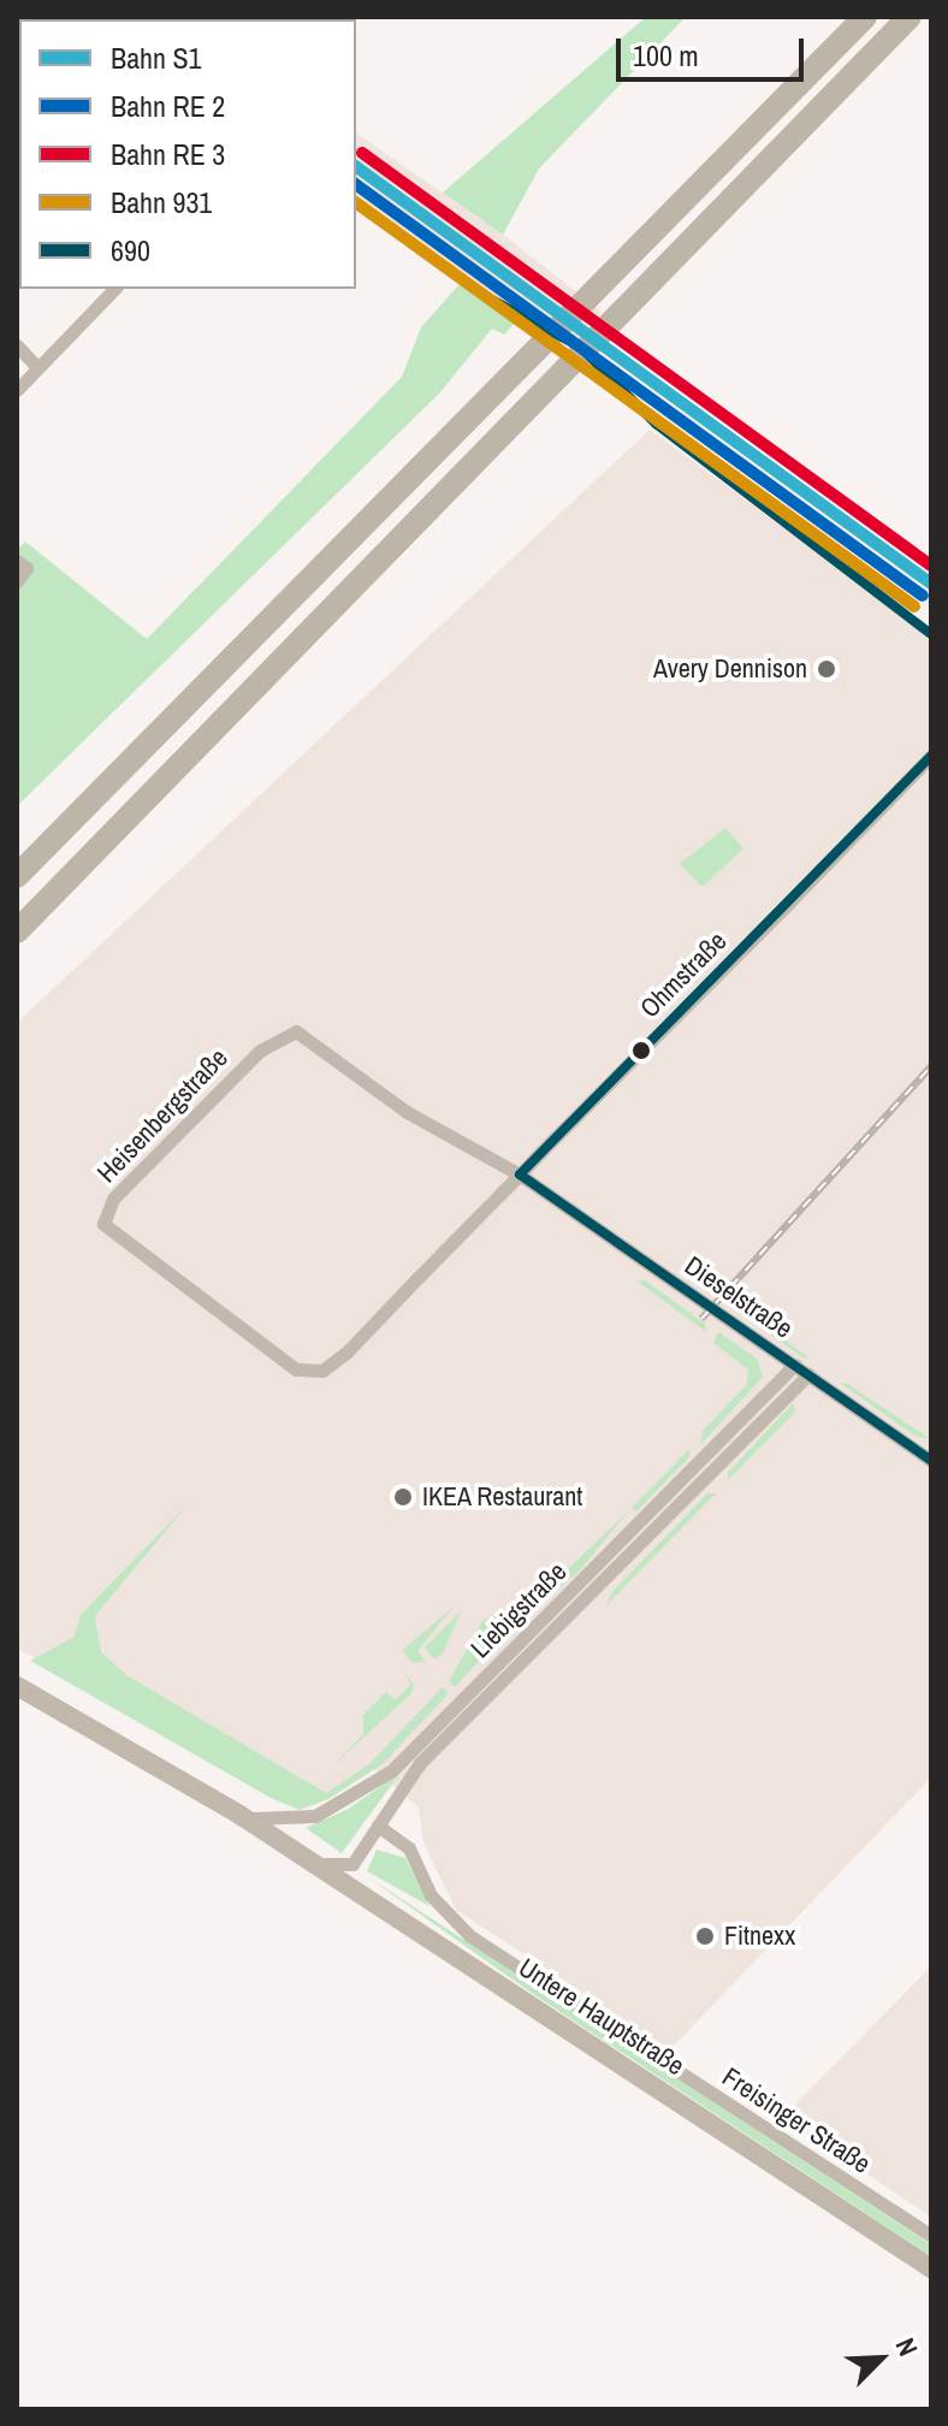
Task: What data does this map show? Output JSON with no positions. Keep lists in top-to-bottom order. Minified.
{"streets":{"main road":["Untere Hauptstraße"],"street":["Ohmstraße","Heisenbergstraße","Dieselstraße","Liebigstraße","Freisinger Straße"]},"crossings":[["Ohmstraße","Heisenbergstraße"],["Ohmstraße","Dieselstraße"],["Heisenbergstraße","Dieselstraße"],["Dieselstraße","Liebigstraße"],["Liebigstraße","Untere Hauptstraße"],["Liebigstraße","Freisinger Straße"]],"places":["Avery Dennison","IKEA Restaurant","Fitnexx"],"lines":["rail line S1","rail line 931","transit line 690"],"legend":["Bahn S1","Bahn RE 2","Bahn RE 3","Bahn 931","690"],"scale_bar":"100 m","north":"top right"}
